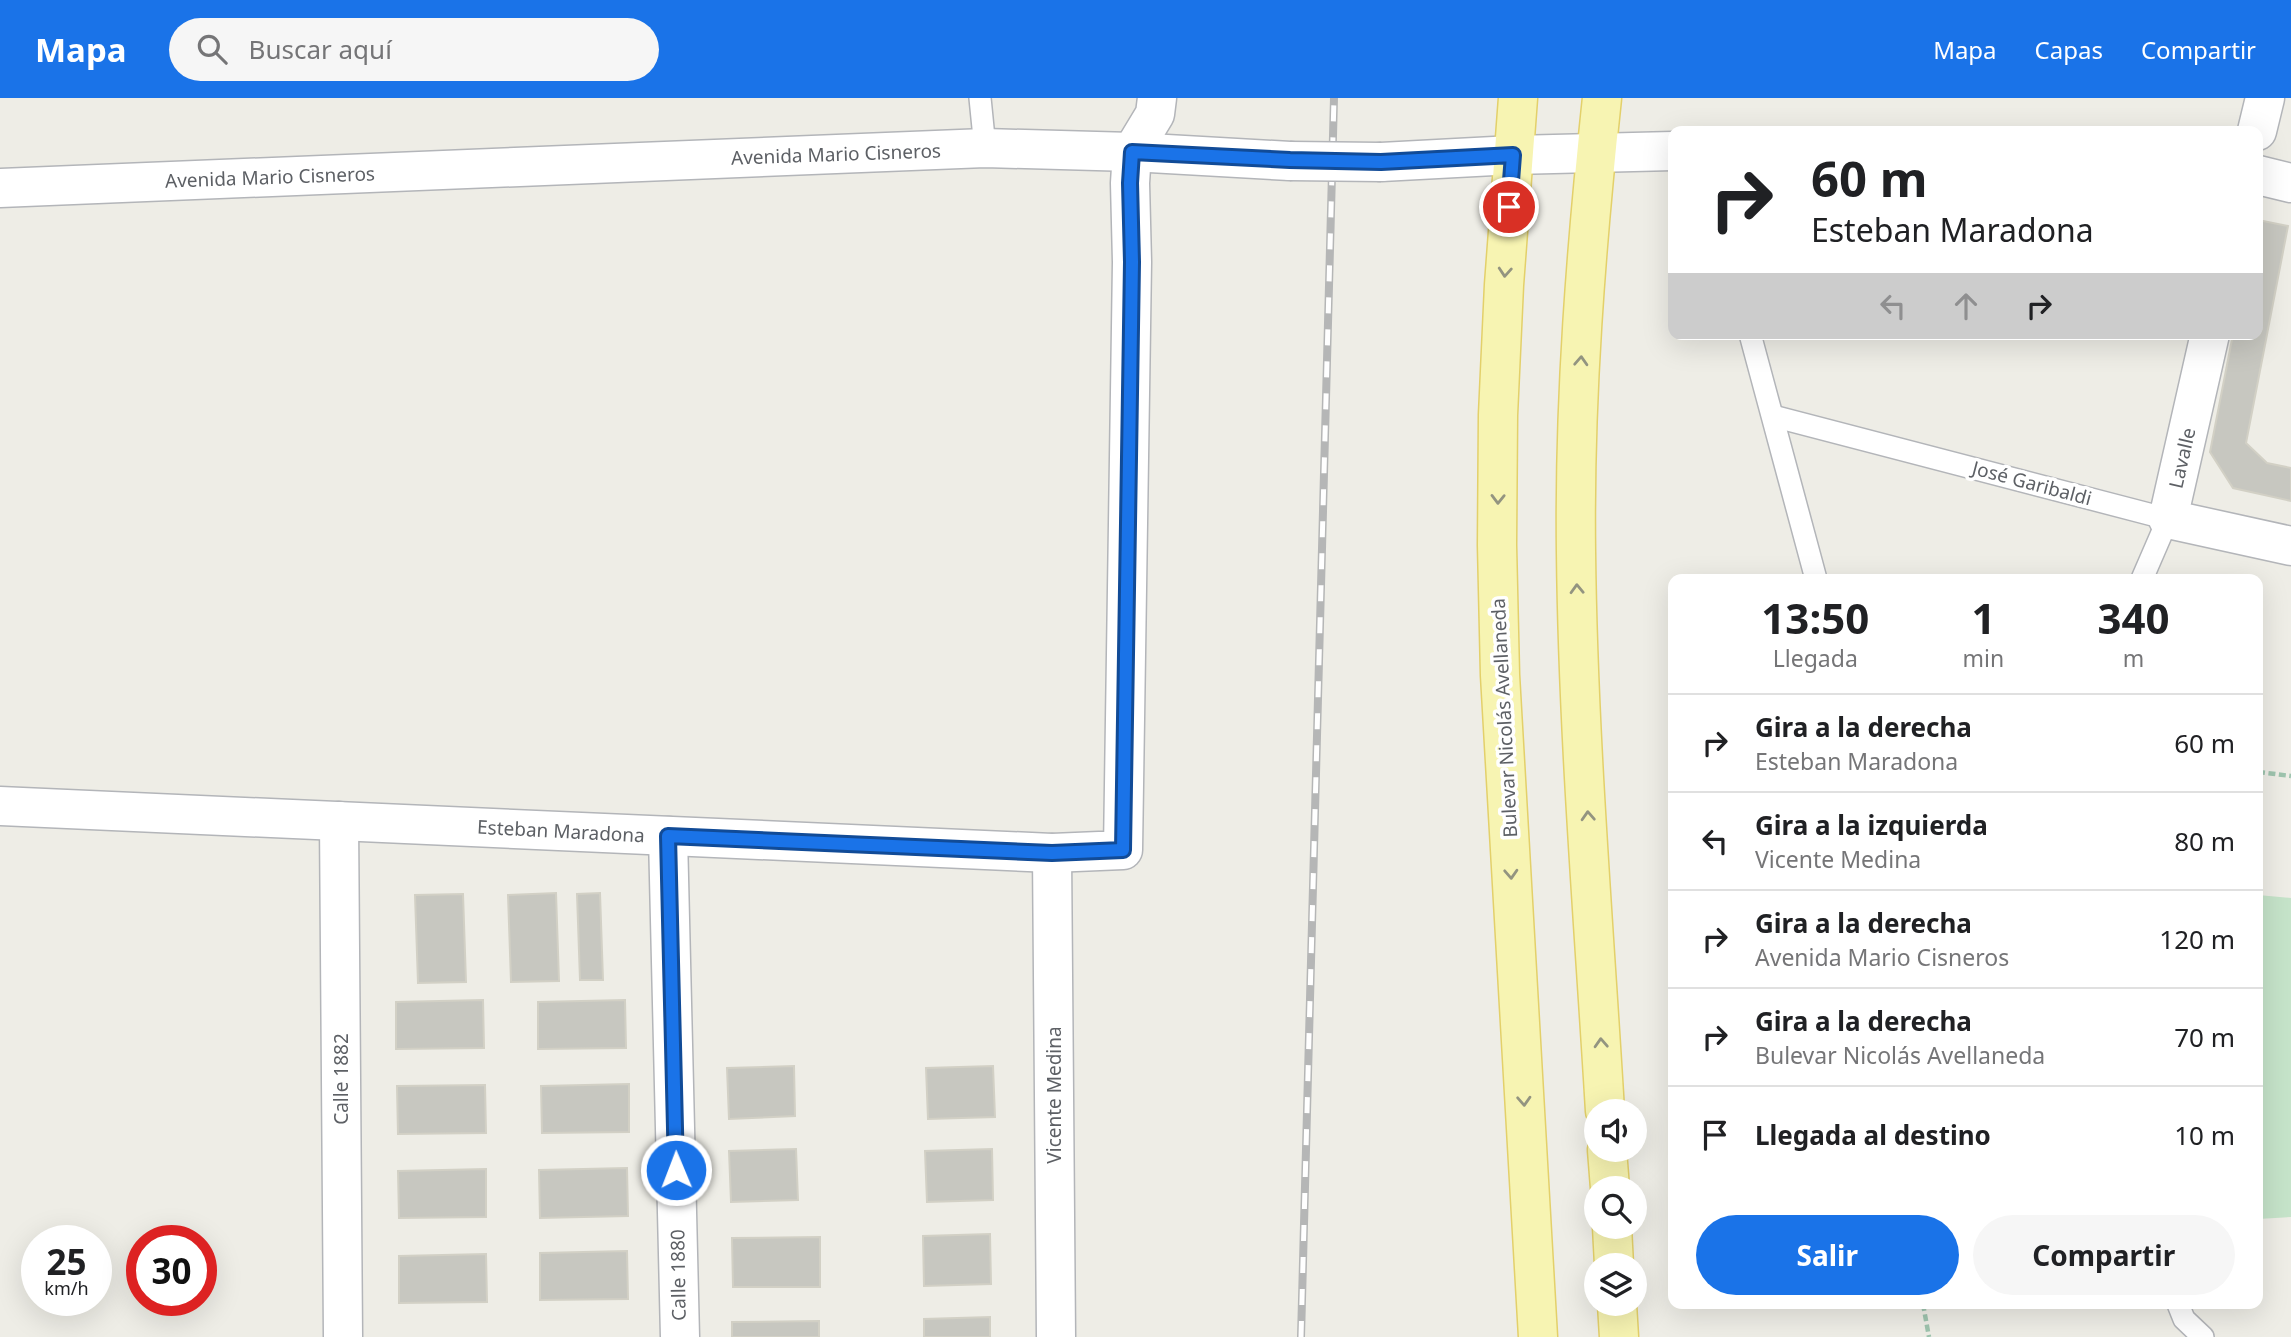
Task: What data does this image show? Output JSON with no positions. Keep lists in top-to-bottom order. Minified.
{"streets":{"main road":["Bulevar Nicolás Avellaneda"],"street":["Avenida Mario Cisneros","Lavalle","José Garibaldi","Esteban Maradona","Calle 1882","Vicente Medina","Calle 1880"]},"crossings":[["Avenida Mario Cisneros","Bulevar Nicolás Avellaneda"],["Avenida Mario Cisneros","Esteban Maradona"],["Lavalle","José Garibaldi"],["Esteban Maradona","Calle 1882"],["Esteban Maradona","Vicente Medina"],["Esteban Maradona","Calle 1880"]],"page":{"header":"Mapa","search":"Buscar aquí","nav":["Mapa","Capas","Compartir"],"turn":["60 m","Esteban Maradona"],"eta":["13:50","Llegada","1","min","340","m"],"list":[{"name":"Gira a la derecha","note":"Esteban Maradona","value":"60 m"},{"name":"Gira a la izquierda","note":"Vicente Medina","value":"80 m"},{"name":"Gira a la derecha","note":"Avenida Mario Cisneros","value":"120 m"},{"name":"Gira a la derecha","note":"Bulevar Nicolás Avellaneda","value":"70 m"},{"name":"Llegada al destino","value":"10 m"}],"buttons":["Salir","Compartir"],"speed":"25 km/h","limit":"30"}}
